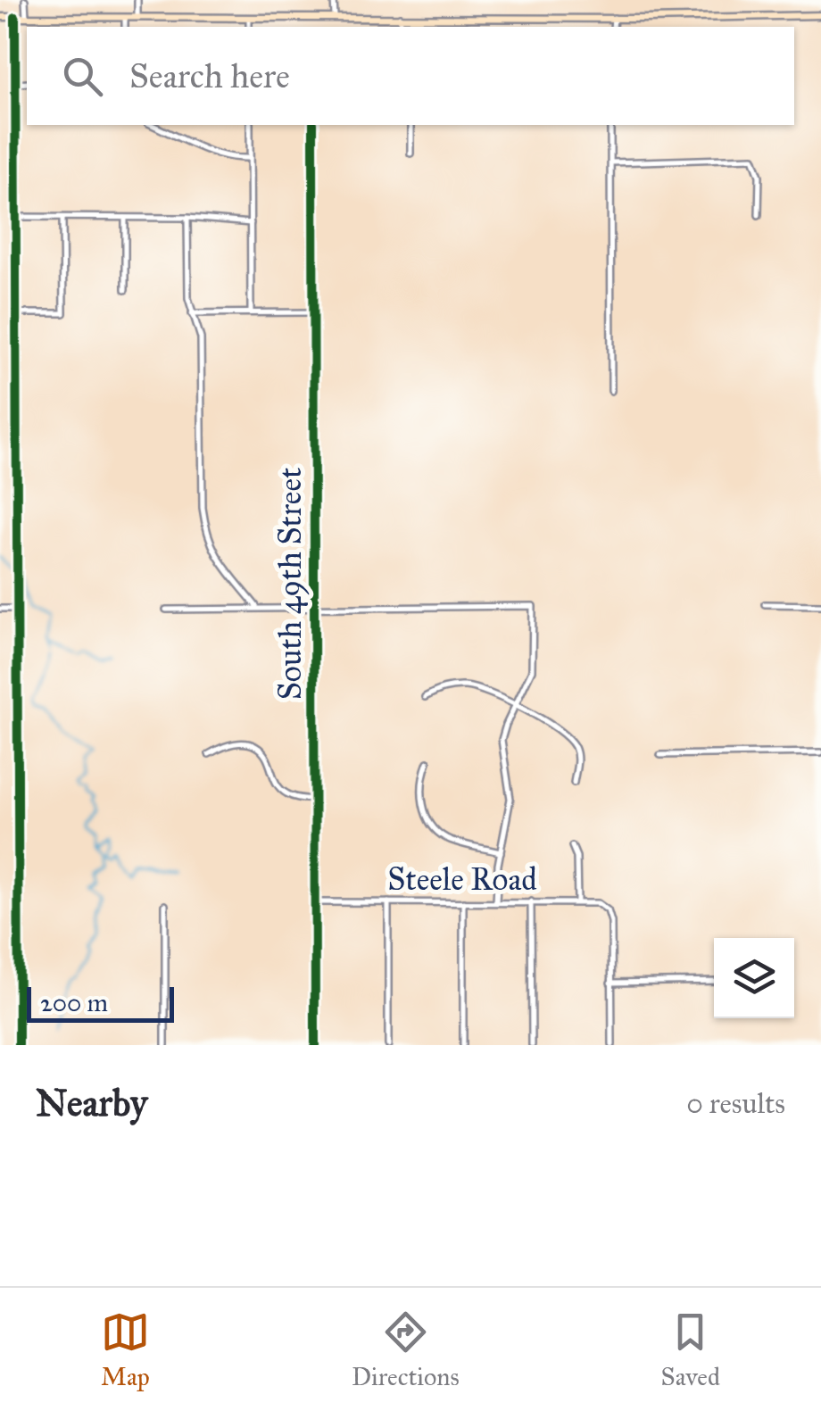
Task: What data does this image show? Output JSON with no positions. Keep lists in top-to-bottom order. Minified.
{"streets":{"street":["South 49th Street","Steele Road"]},"crossings":[["South 49th Street","Steele Road"]],"scale_bar":"200 m","page":{"search":"Search here","scale":"200 m","heading":["Nearby","0 results"],"nav":["Map","Directions","Saved"]}}
